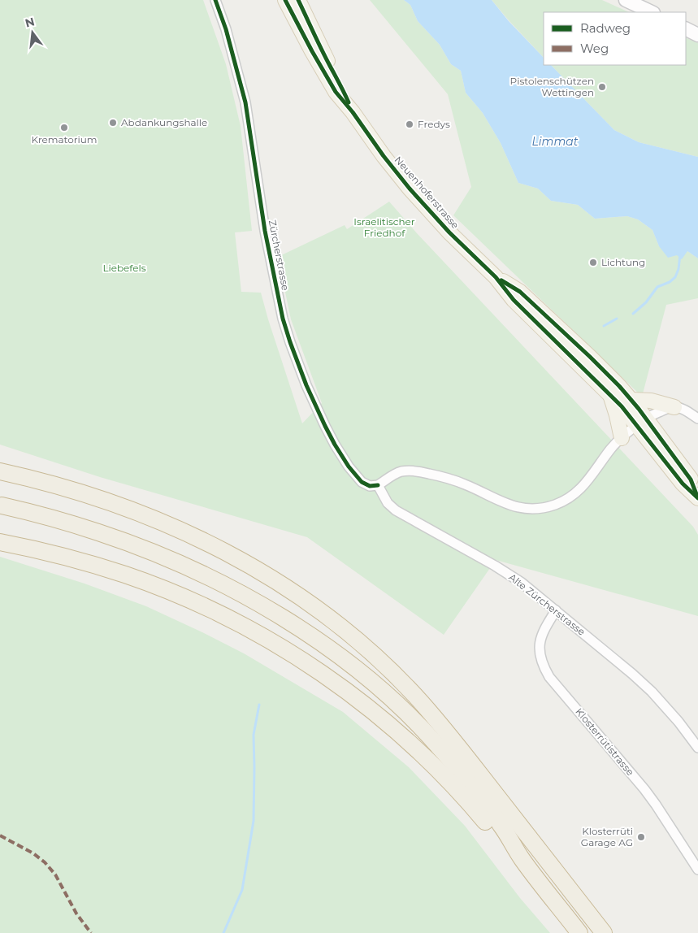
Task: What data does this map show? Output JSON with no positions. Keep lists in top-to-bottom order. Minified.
{"streets":{"main road":["Neuenhoferstrasse"],"street":["Zürcherstrasse","Alte Zürcherstrasse","Klosterrütistrasse"]},"crossings":[["Zürcherstrasse","Alte Zürcherstrasse"],["Alte Zürcherstrasse","Klosterrütistrasse"]],"water":["Limmat"],"parks":["Israelitischer Friedhof","Liebefels"],"places":["Pistolenschützen Wettingen","Abdankungshalle","Fredys","Krematorium","Lichtung","Klosterrüti Garage AG"],"legend":["Radweg","Weg"],"north":"top"}
